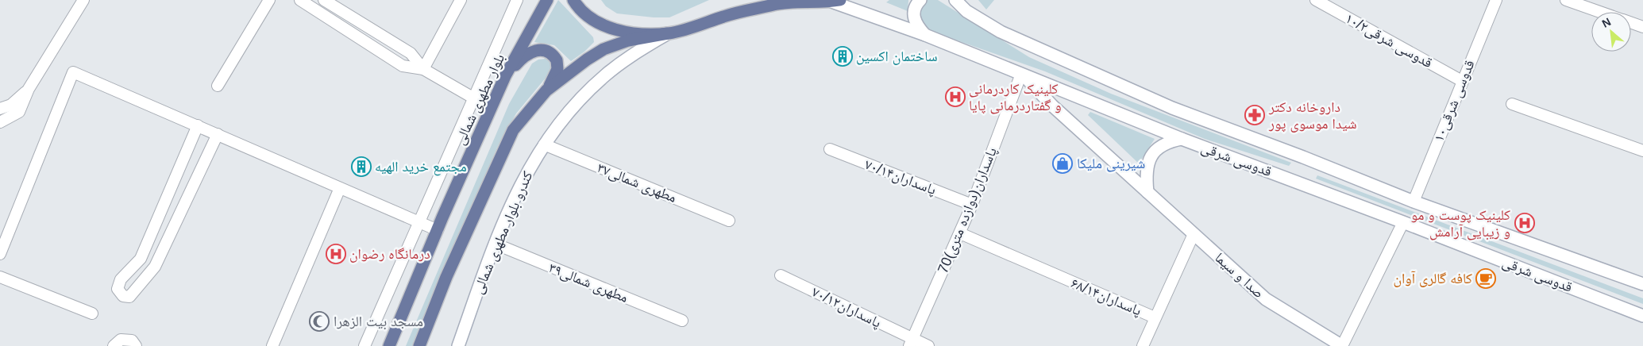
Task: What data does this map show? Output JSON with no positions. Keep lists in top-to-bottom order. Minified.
{"streets":{"main road":["بلوار مطهری شمالی","قدوسی شرقی","کندرو بلوار مطهری شمالی","صدا و سیما"],"street":["قدوسی شرقی۱۰/۲","قدوسی شرقی۱۰","پاسداران۷۰/۱۴","مطهرى شمالى۳۷","70پاسداران(دوازده متری)","مطهرى شمالى۳۹","پاسداران۶۸/۱۴","پاسداران۷۰/۱۲"]},"crossings":[["قدوسی شرقی۱۰/۲","قدوسی شرقی۱۰"],["قدوسی شرقی۱۰","قدوسی شرقی"],["قدوسی شرقی","70پاسداران(دوازده متری)"],["قدوسی شرقی","صدا و سیما"],["پاسداران۷۰/۱۴","70پاسداران(دوازده متری)"],["مطهرى شمالى۳۷","کندرو بلوار مطهری شمالی"],["70پاسداران(دوازده متری)","صدا و سیما"],["70پاسداران(دوازده متری)","پاسداران۶۸/۱۴"],["70پاسداران(دوازده متری)","پاسداران۷۰/۱۲"],["کندرو بلوار مطهری شمالی","مطهرى شمالى۳۹"]],"places":{"building":["ساختمان اکسین","مجتمع خرید الهیه"],"hospital":["کلینیک کاردرمانی و گفتاردرمانی پایا","کلینیک پوست و مو و زیبایی آرامش","درمانگاه رضوان"],"pharmacy":["داروخانه دکتر شیدا موسوی پور"],"shop":["شیرینى ملیکا"],"cafe":["کافه گالری آوان"],"mosque":["مسجد بیت الزهرا"]},"north":"top left"}
